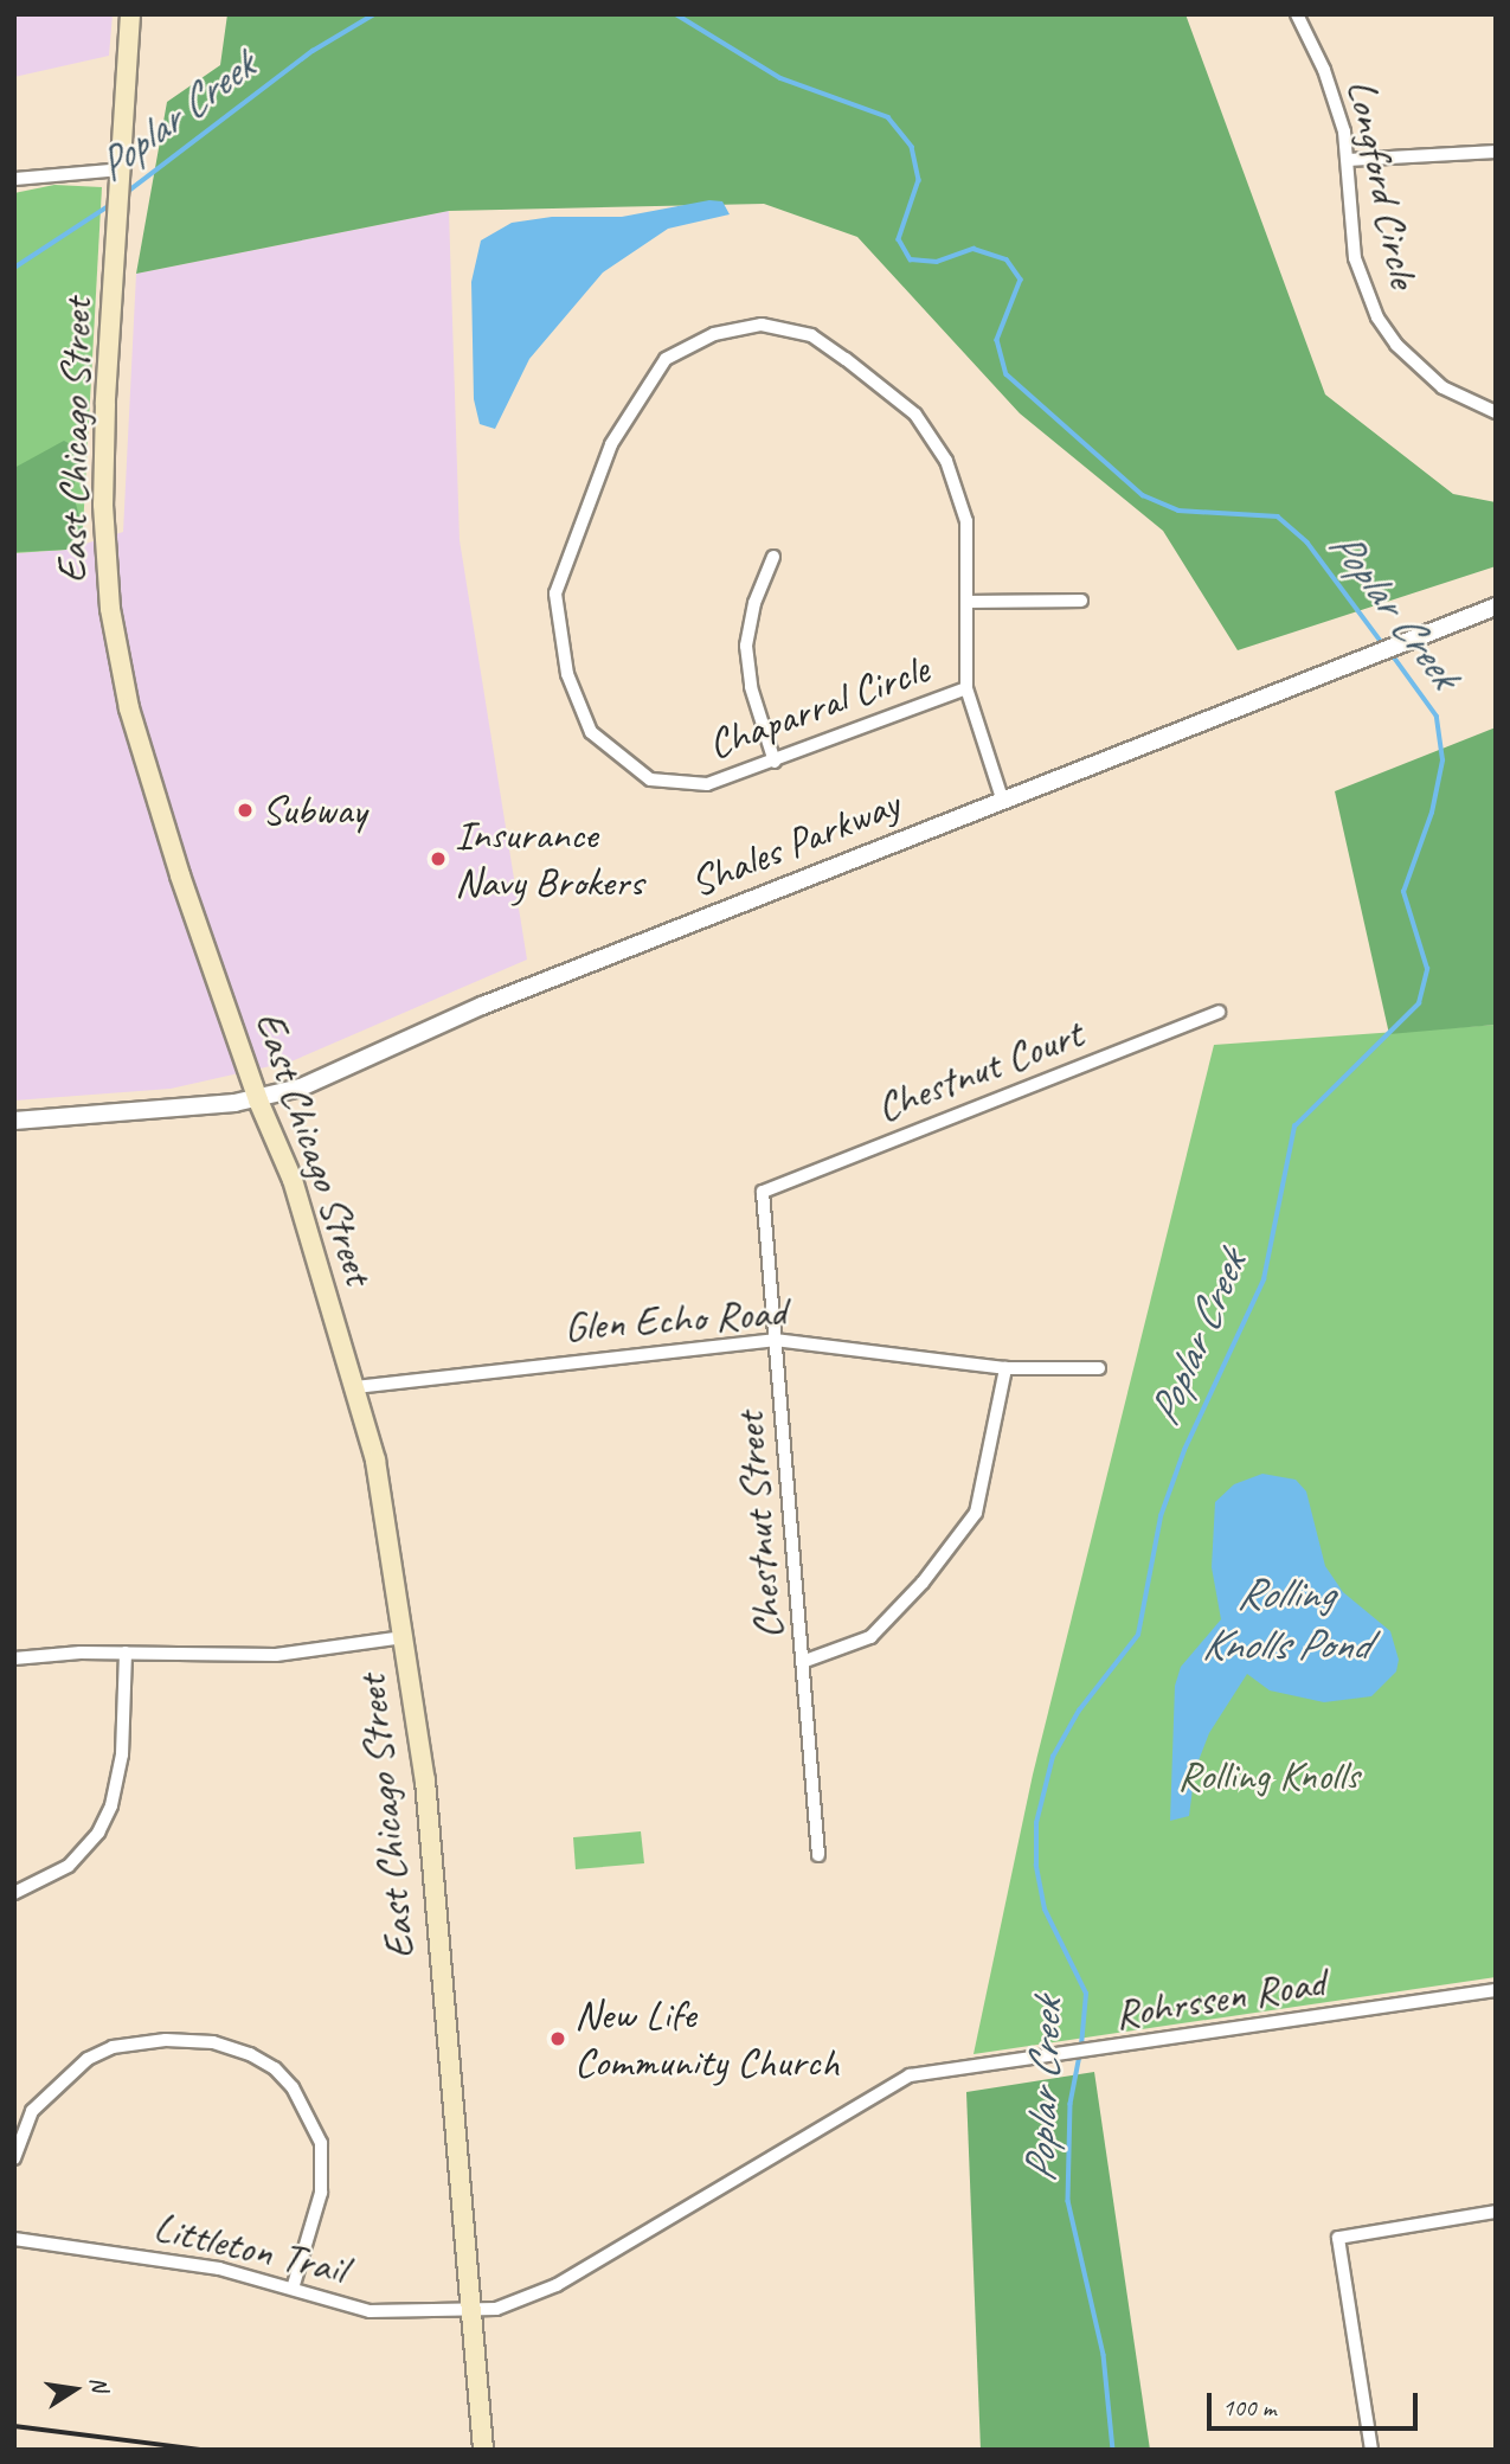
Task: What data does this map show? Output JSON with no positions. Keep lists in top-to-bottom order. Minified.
{"streets":{"main road":["East Chicago Street"],"street":["Longford Circle","Chaparral Circle","Shales Parkway","Chestnut Court","Glen Echo Road","Chestnut Street","Rohrssen Road","Littleton Trail"]},"crossings":[["East Chicago Street","Shales Parkway"],["East Chicago Street","Glen Echo Road"],["East Chicago Street","Rohrssen Road"],["East Chicago Street","Littleton Trail"],["Chaparral Circle","Shales Parkway"],["Chestnut Court","Chestnut Street"],["Glen Echo Road","Chestnut Street"],["Rohrssen Road","Littleton Trail"]],"water":["Poplar Creek","Rolling Knolls Pond"],"parks":["Rolling Knolls"],"places":["Subway","Insurance Navy Brokers","New Life Community Church"],"scale_bar":"100 m","north":"right"}
